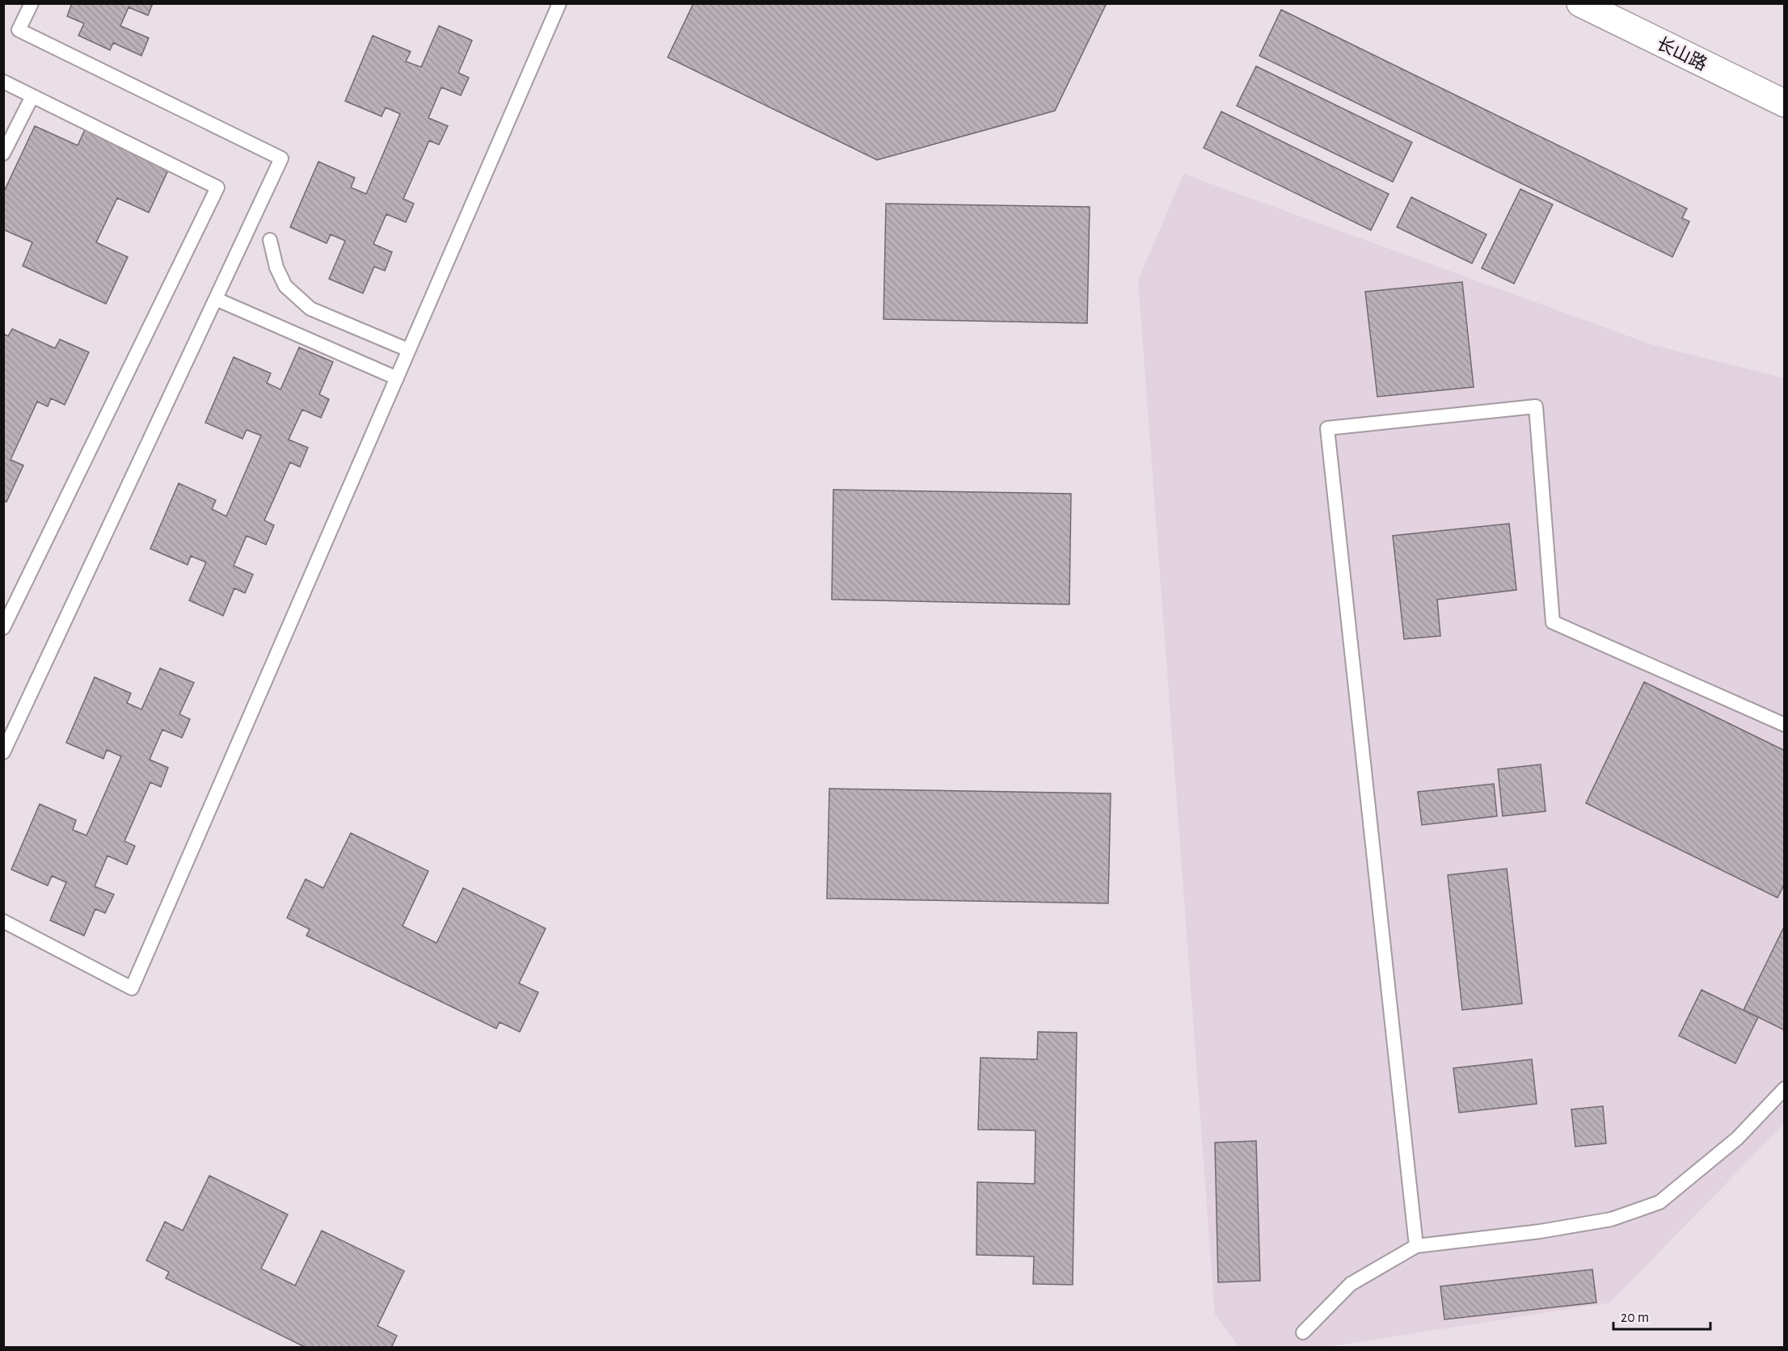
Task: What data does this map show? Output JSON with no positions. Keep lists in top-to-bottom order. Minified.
{"streets":{"street":["长山路"]},"scale_bar":"20 m"}
